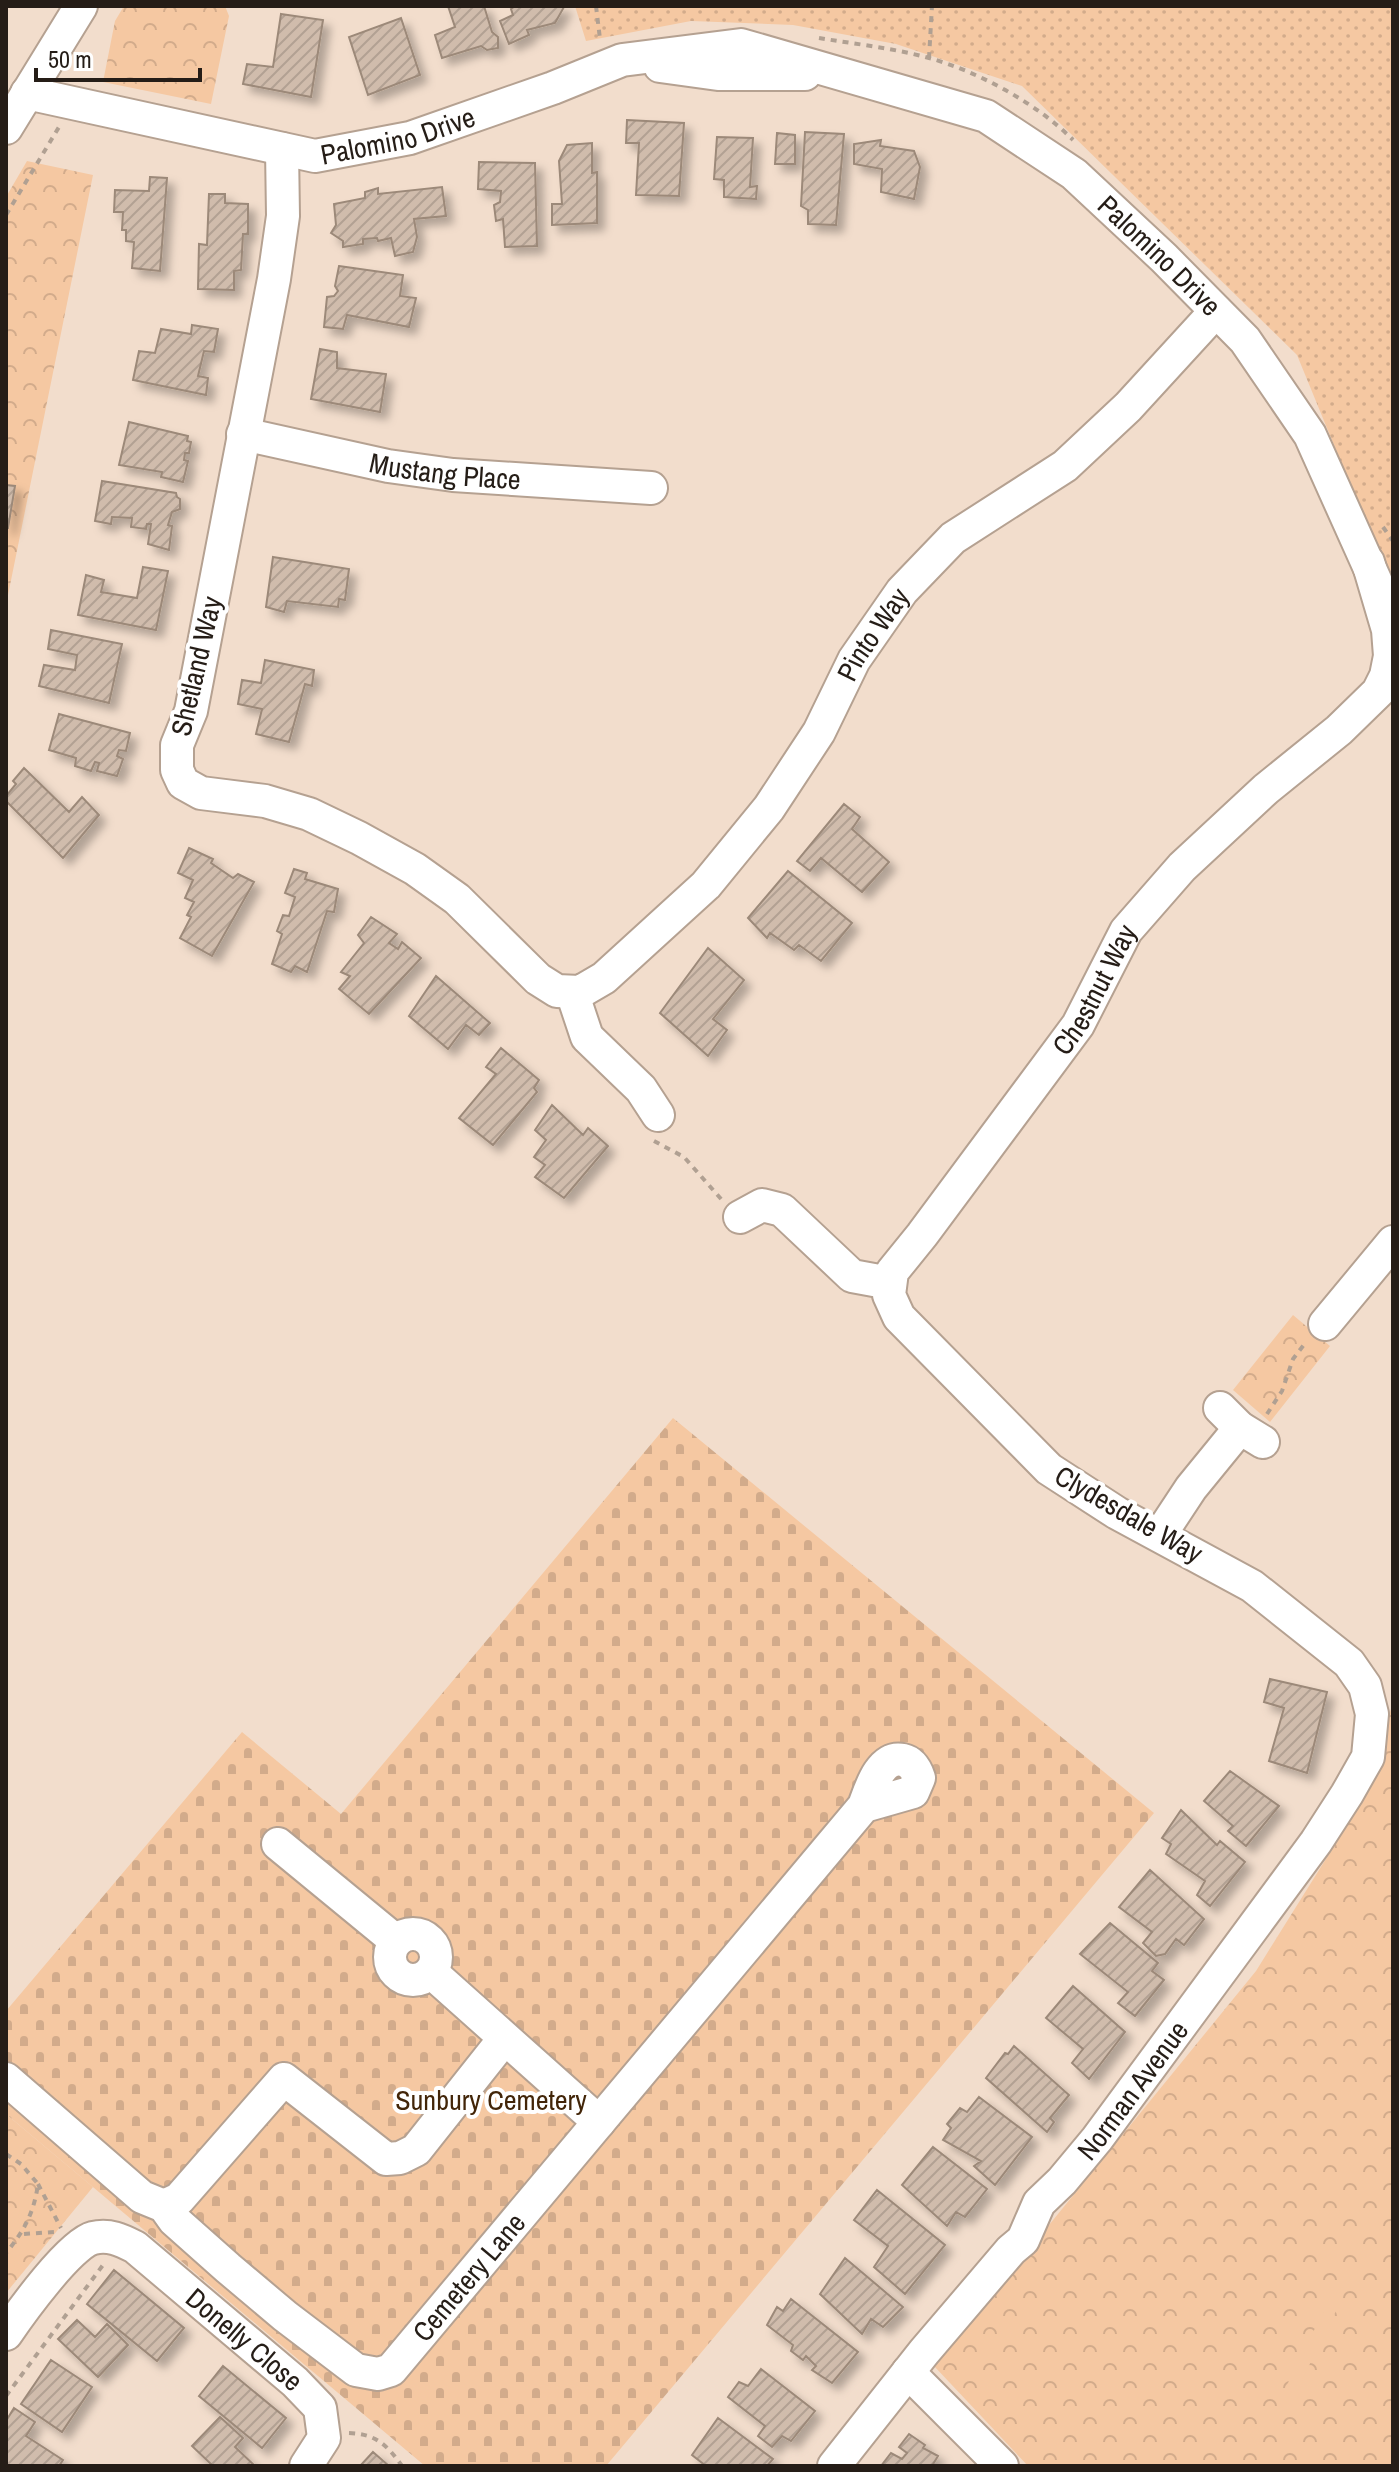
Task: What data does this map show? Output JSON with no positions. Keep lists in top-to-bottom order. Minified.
{"streets":{"street":["Palomino Drive","Mustang Place","Pinto Way","Shetland Way","Chestnut Way","Clydesdale Way","Norman Avenue","Cemetery Lane","Donelly Close"]},"crossings":[["Palomino Drive","Pinto Way"],["Palomino Drive","Shetland Way"],["Palomino Drive","Chestnut Way"],["Mustang Place","Shetland Way"],["Pinto Way","Shetland Way"],["Chestnut Way","Clydesdale Way"],["Clydesdale Way","Norman Avenue"]],"parks":["Sunbury Cemetery"],"scale_bar":"50 m"}
